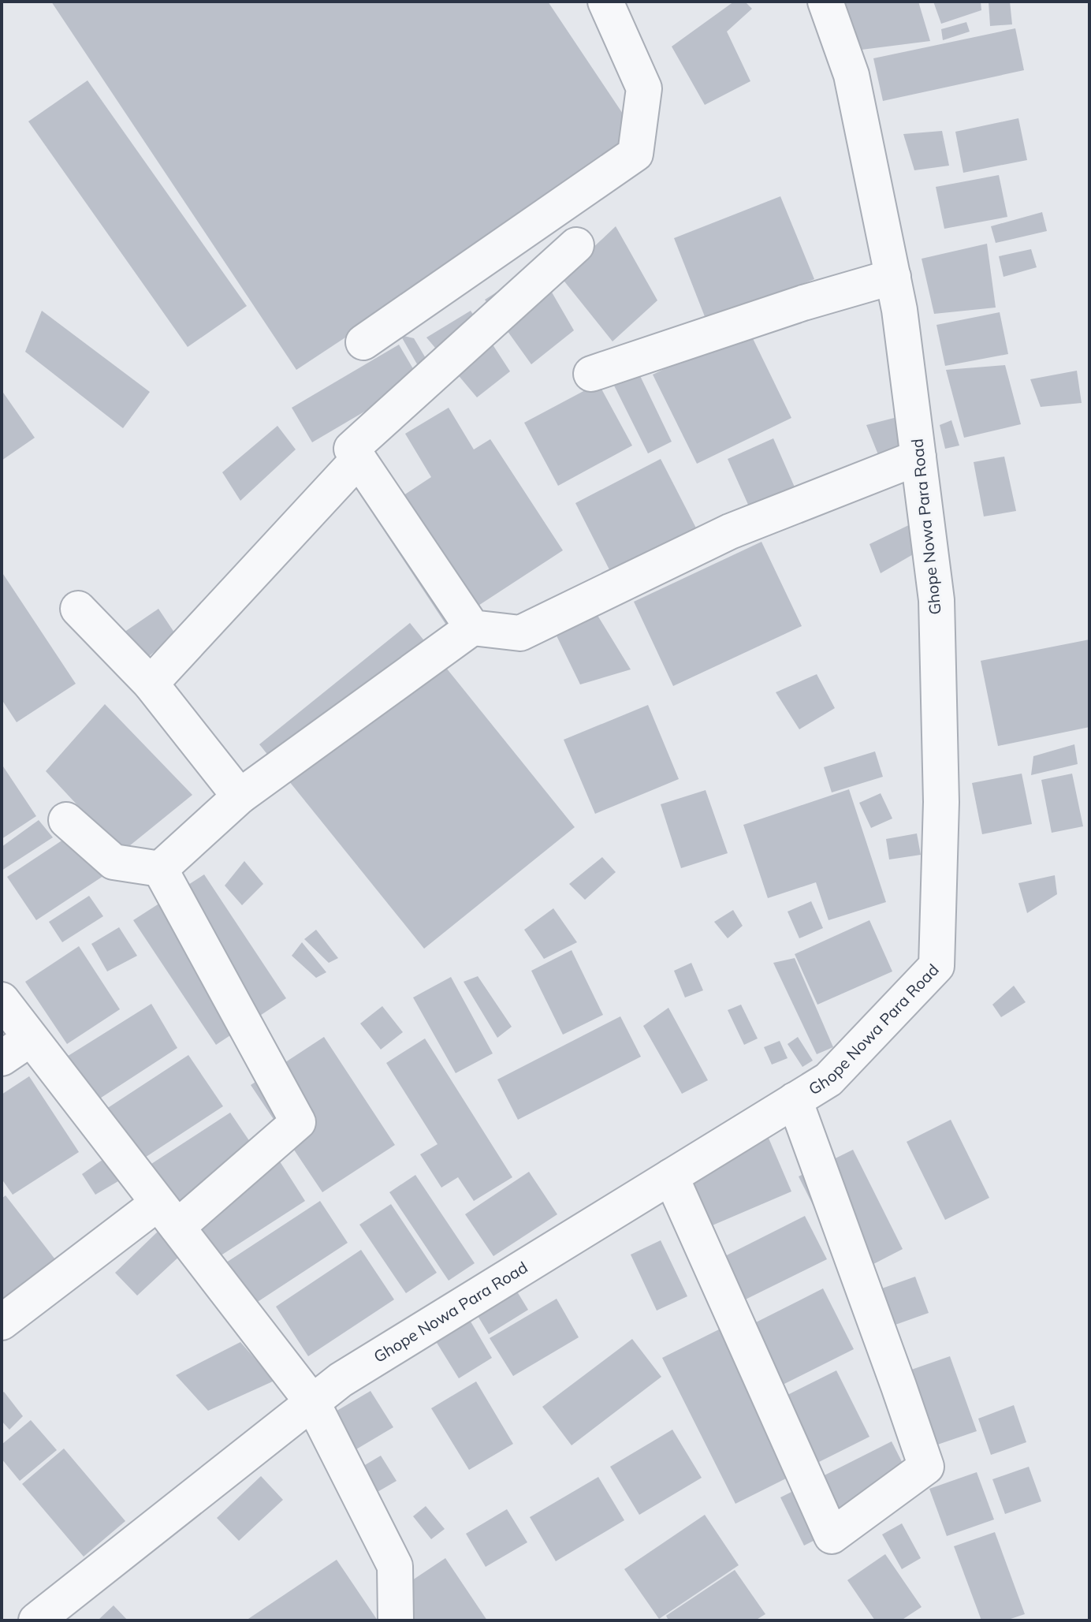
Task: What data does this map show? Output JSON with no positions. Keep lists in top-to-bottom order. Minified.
{"streets":{"street":["Ghope Nowa Para Road"]}}
